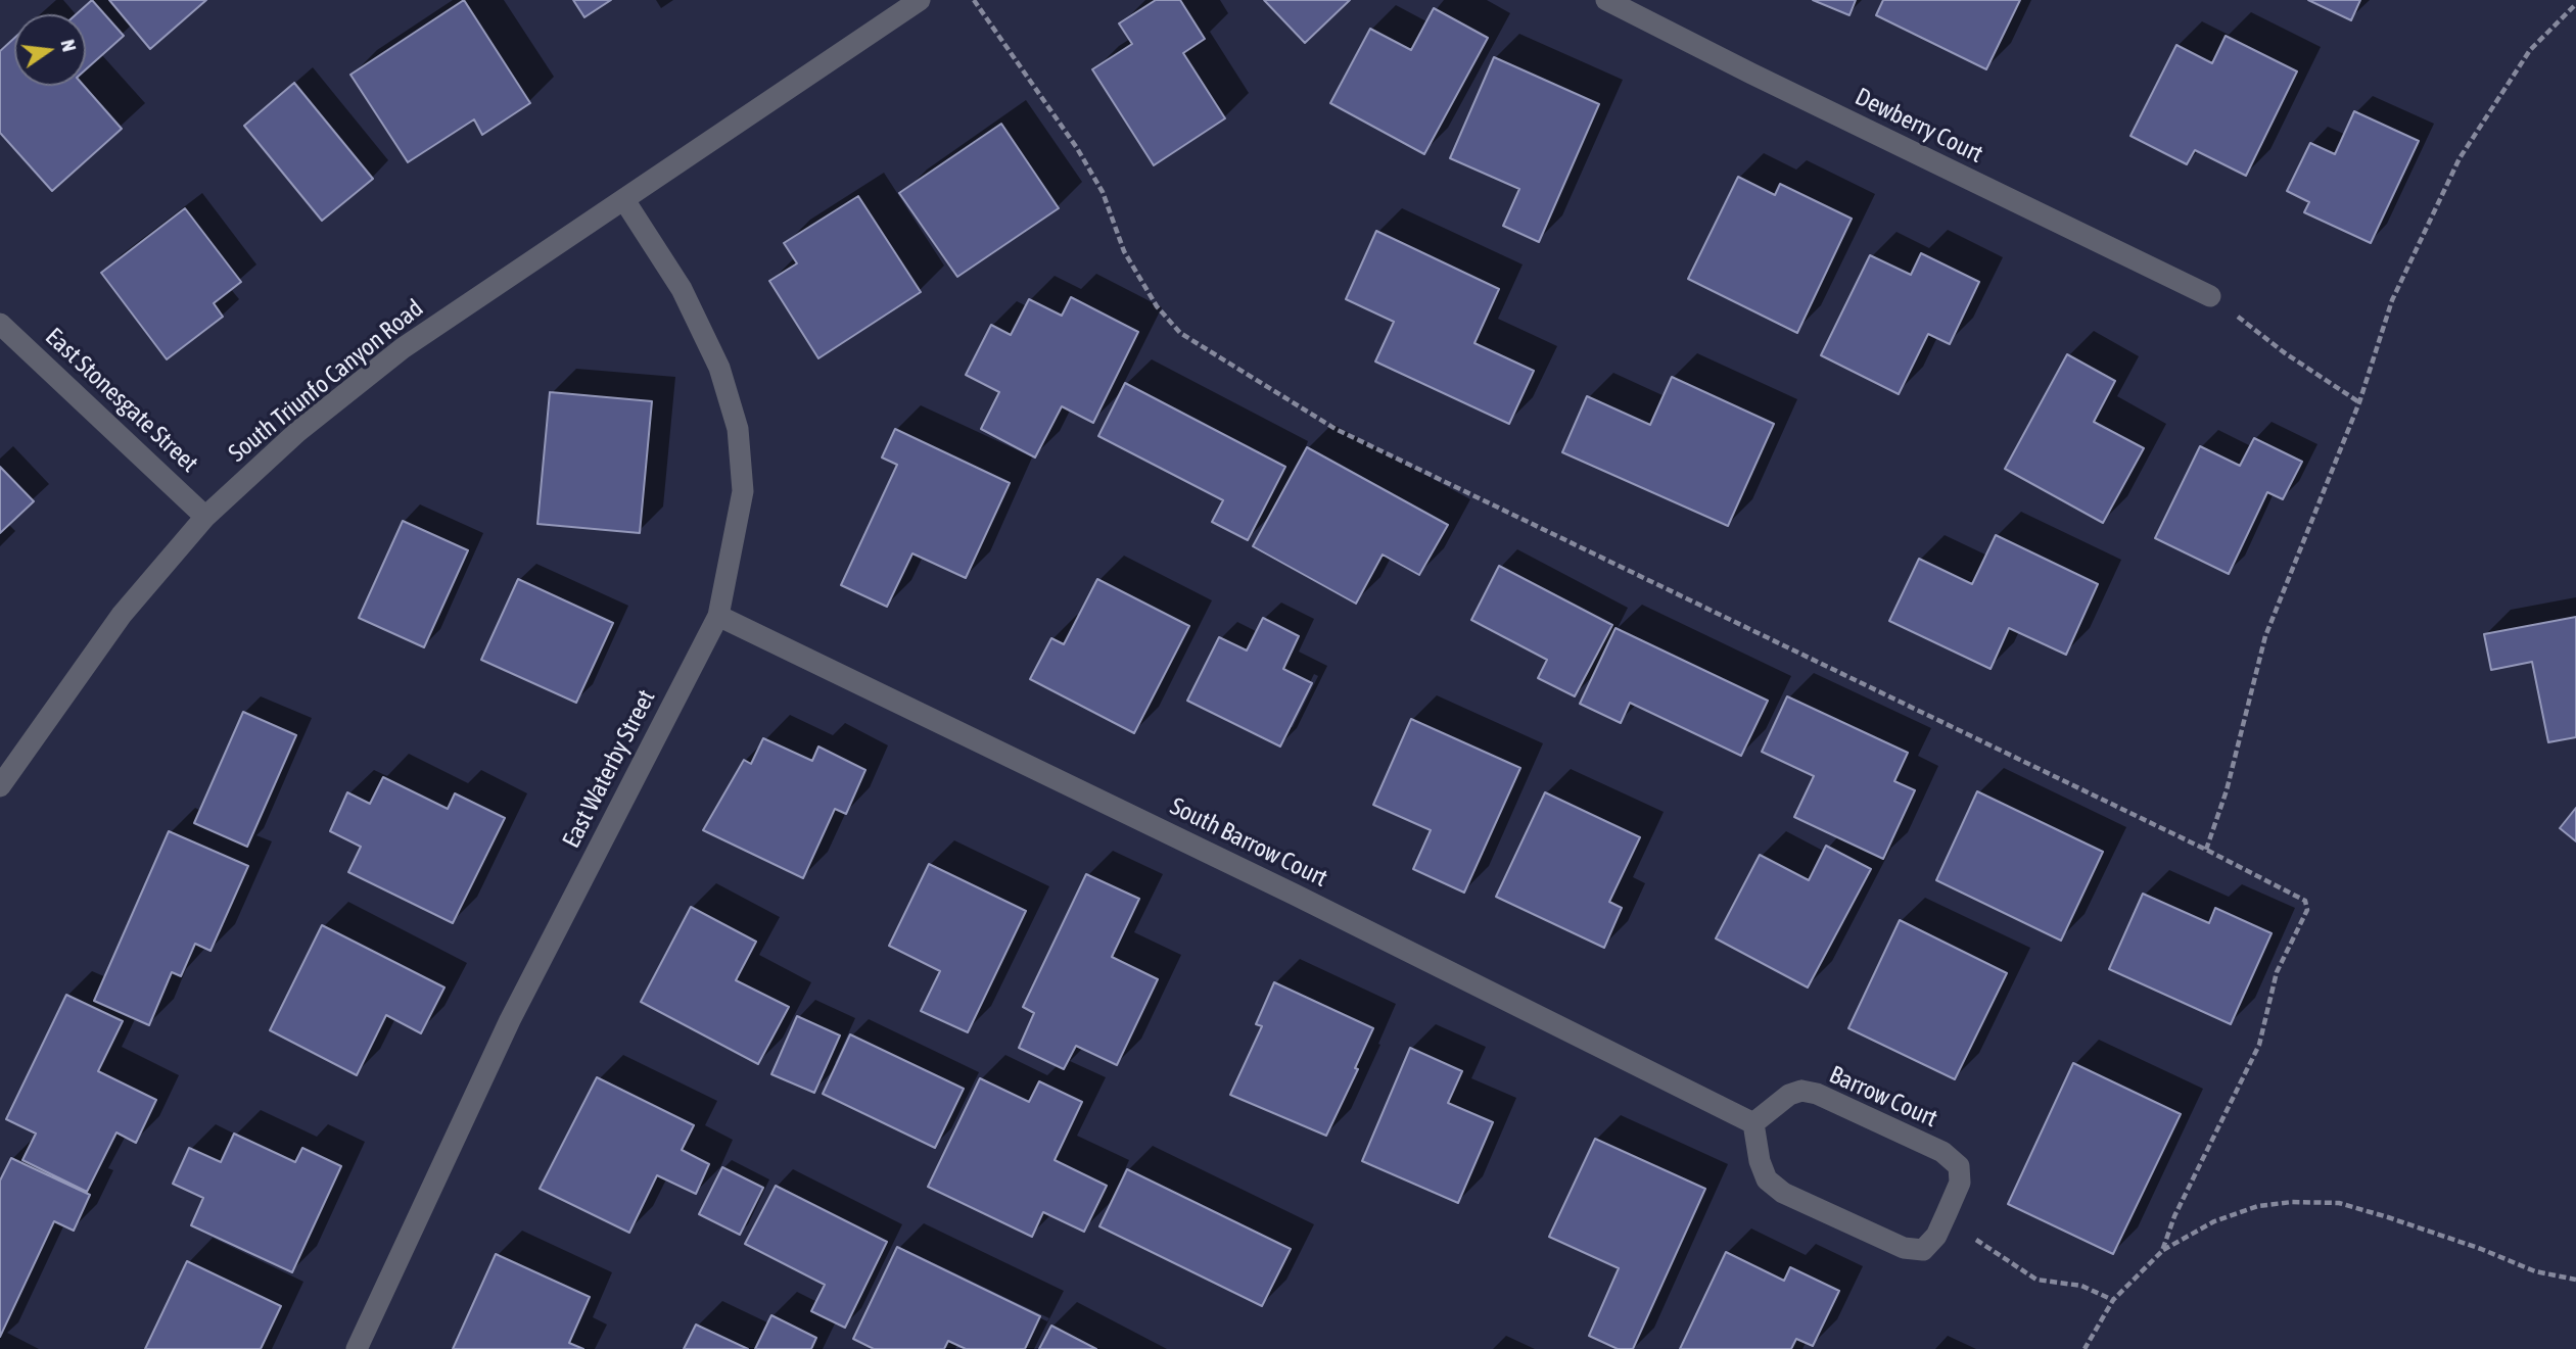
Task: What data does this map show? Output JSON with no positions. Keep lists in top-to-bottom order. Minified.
{"streets":{"street":["Dewberry Court","South Triunfo Canyon Road","East Stonesgate Street","East Waterby Street","South Barrow Court","Barrow Court"]},"crossings":[["South Triunfo Canyon Road","East Stonesgate Street"],["South Triunfo Canyon Road","East Waterby Street"],["East Waterby Street","South Barrow Court"],["South Barrow Court","Barrow Court"]],"north":"right"}
